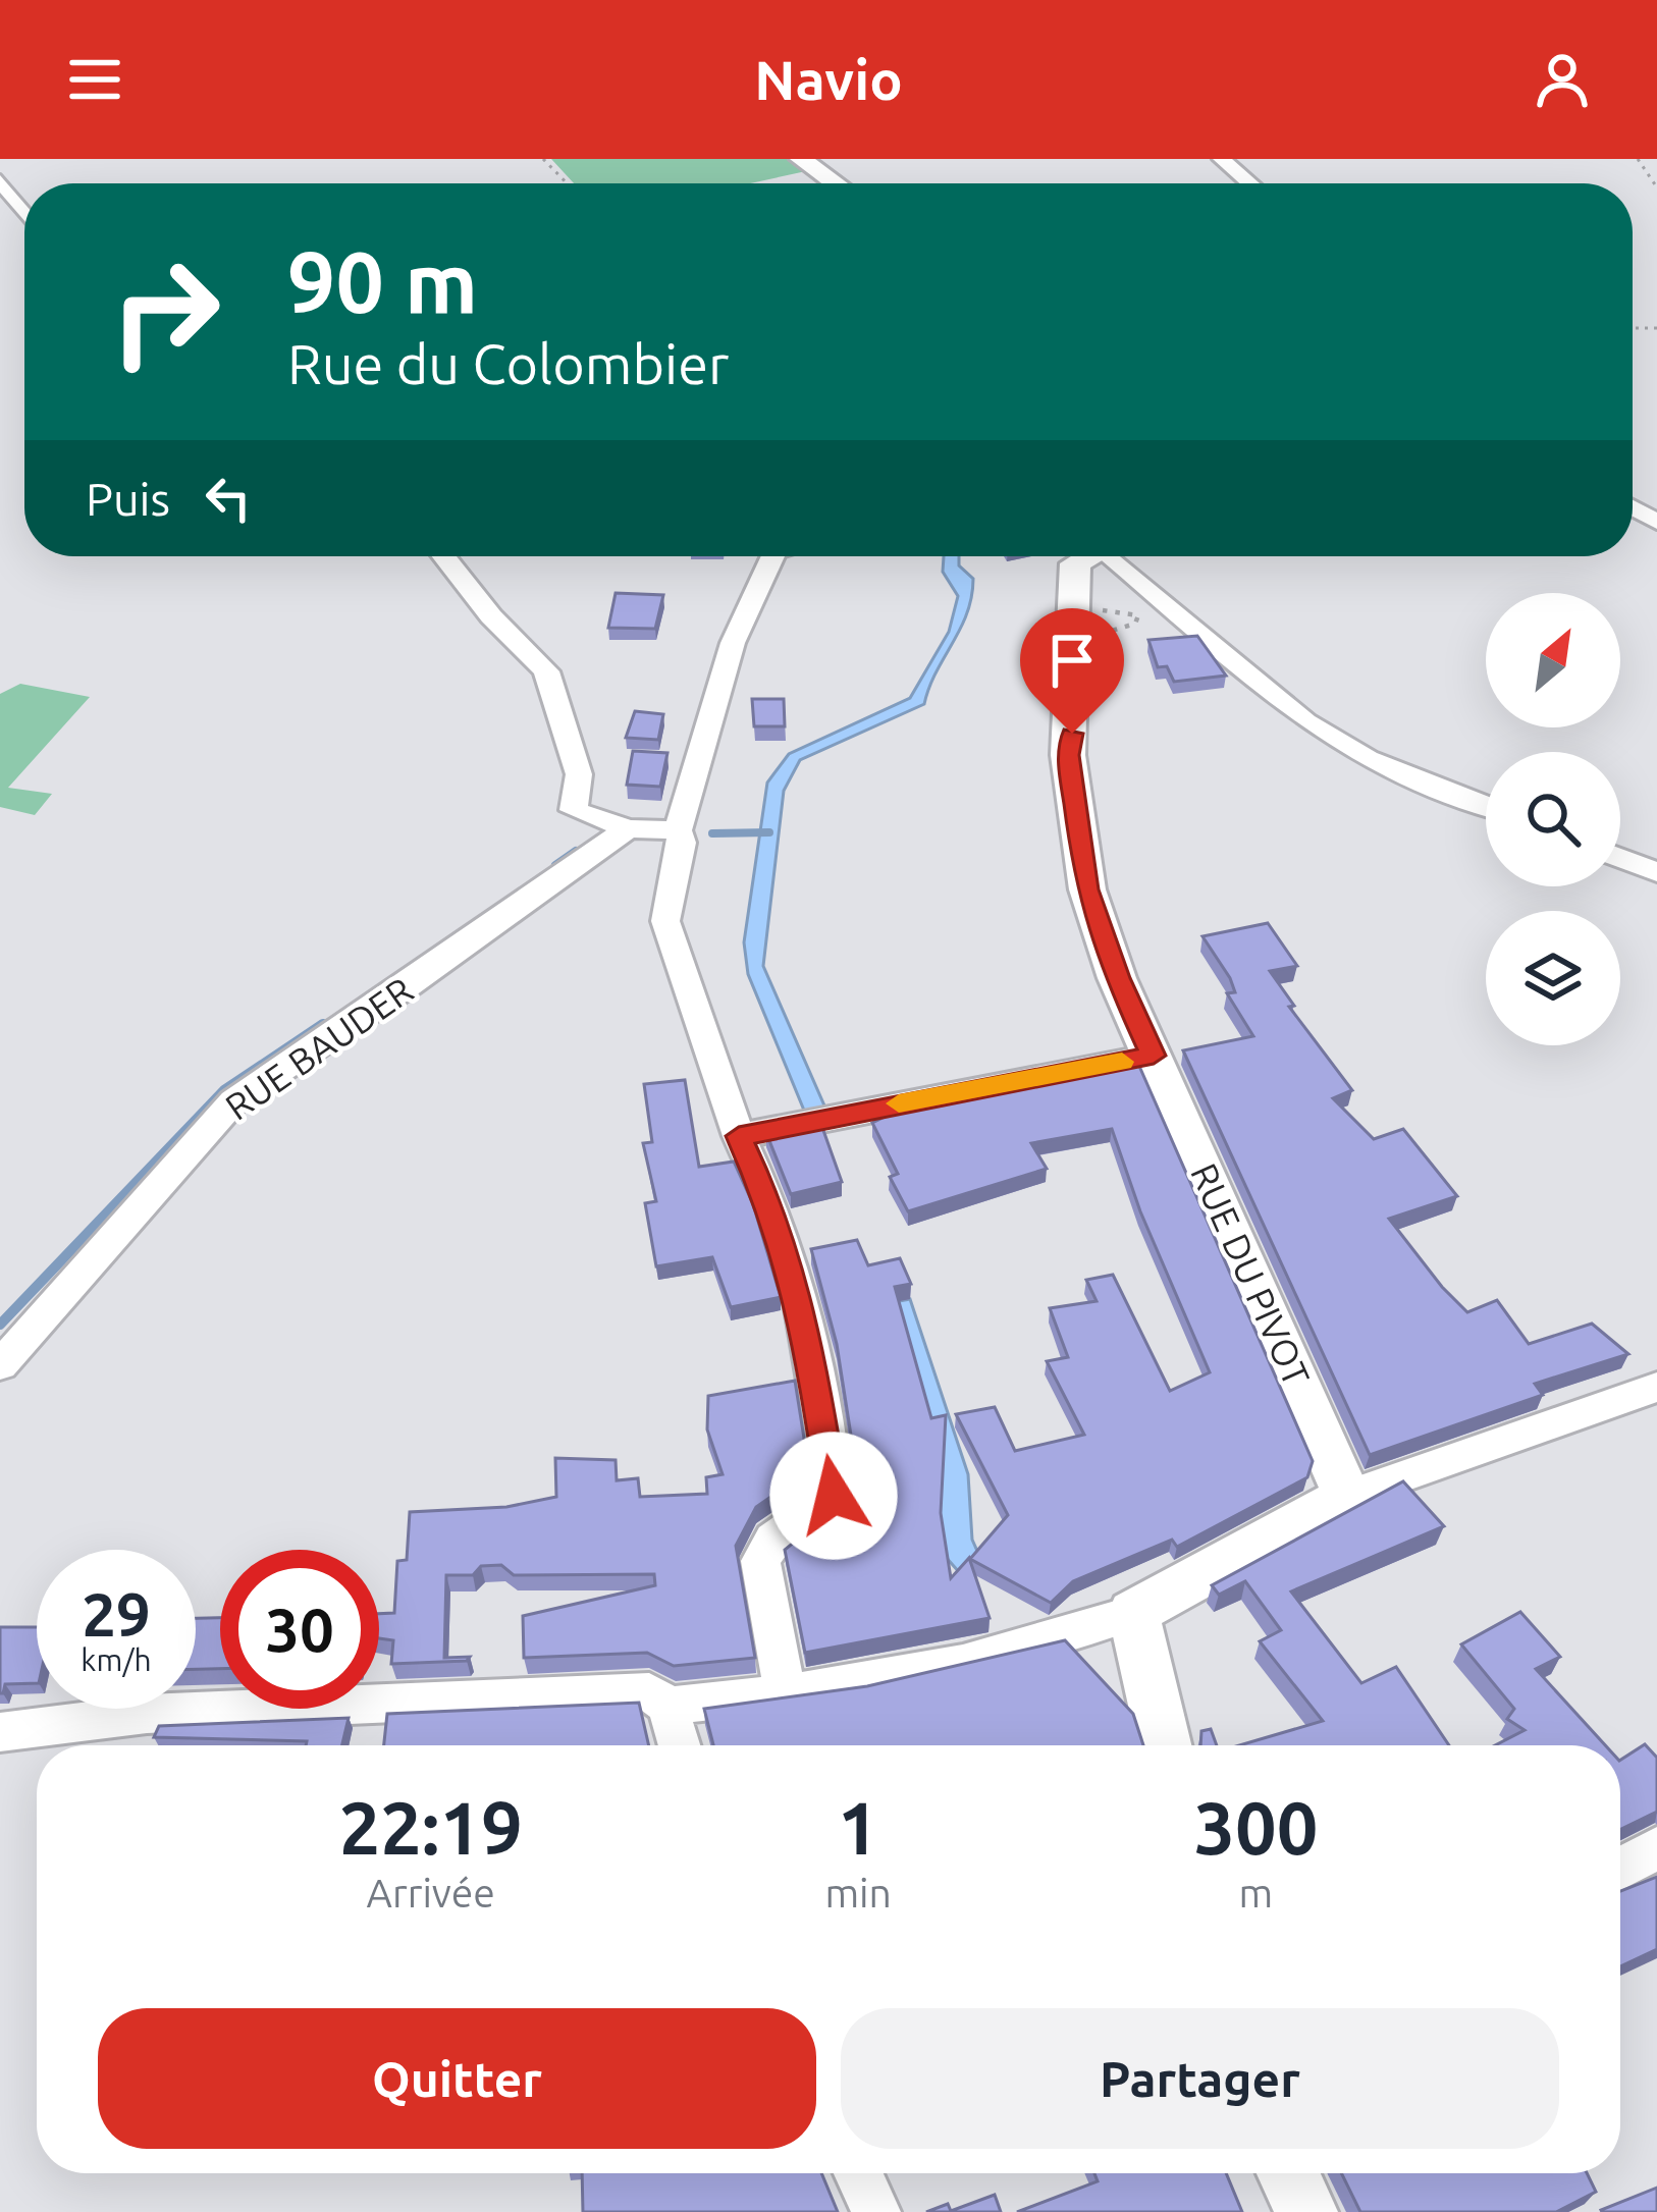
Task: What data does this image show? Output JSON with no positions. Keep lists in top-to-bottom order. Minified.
{"streets":{"main road":["RUE DU PIVOT"],"street":["RUE BAUDER"]},"north":"top right","page":{"header":"Navio","turn":["90 m","Rue du Colombier"],"then":"Puis","speed":"29 km/h","limit":"30","eta":["22:19","Arrivée","1","min","300","m"],"buttons":["Quitter","Partager"]}}
